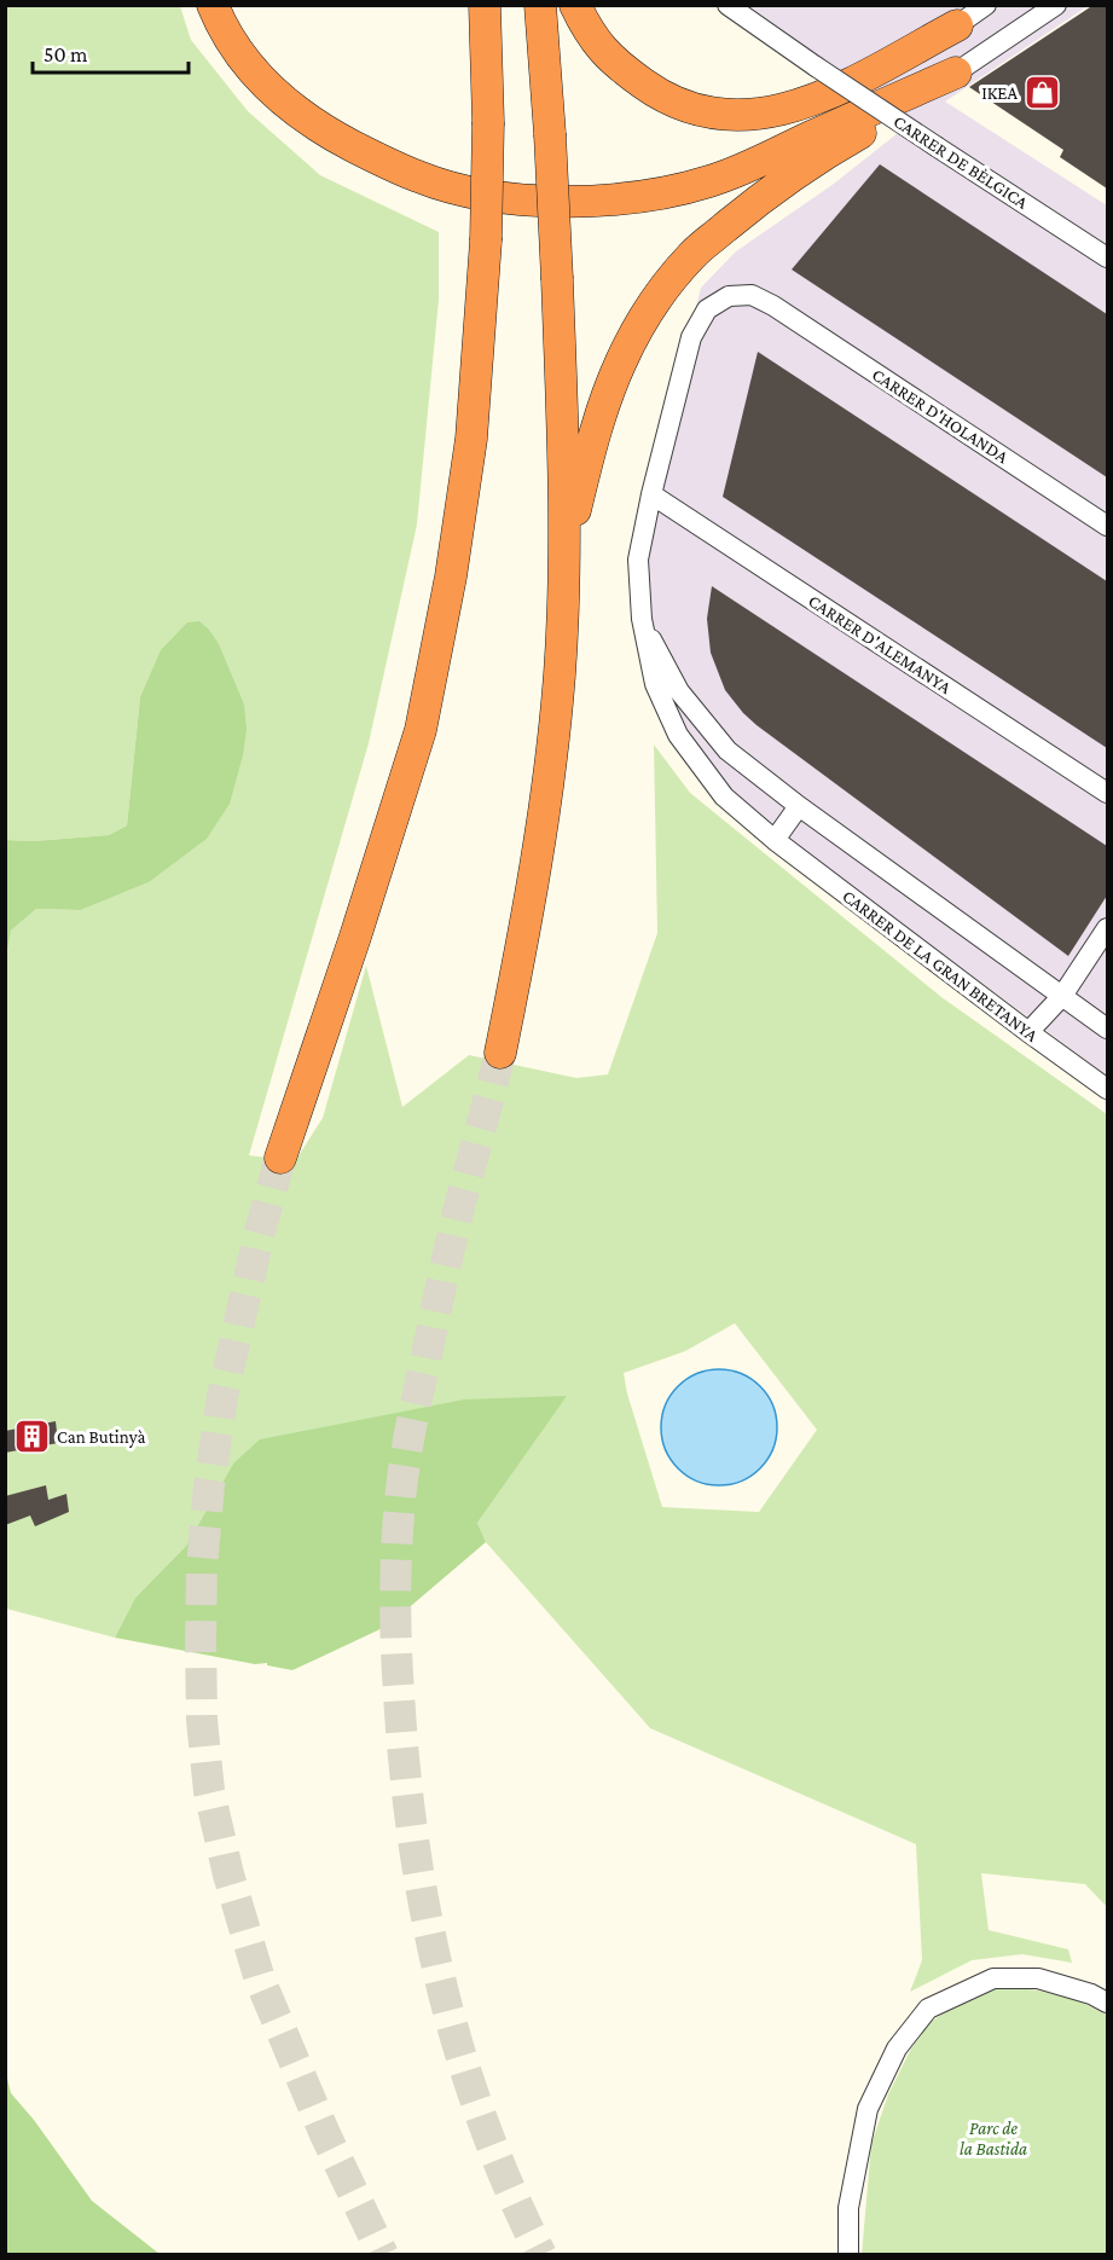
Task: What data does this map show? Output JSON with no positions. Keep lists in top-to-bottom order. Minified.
{"streets":{"street":["CARRER DE BÈLGICA","CARRER D'HOLANDA","CARRER D'ALEMANYA","CARRER DE LA GRAN BRETANYA"]},"crossings":[["CARRER D'HOLANDA","CARRER DE LA GRAN BRETANYA"],["CARRER D'ALEMANYA","CARRER DE LA GRAN BRETANYA"]],"parks":["Parc de la Bastida"],"places":{"shop":["IKEA"],"building":["Can Butinyà"]},"scale_bar":"50 m"}
